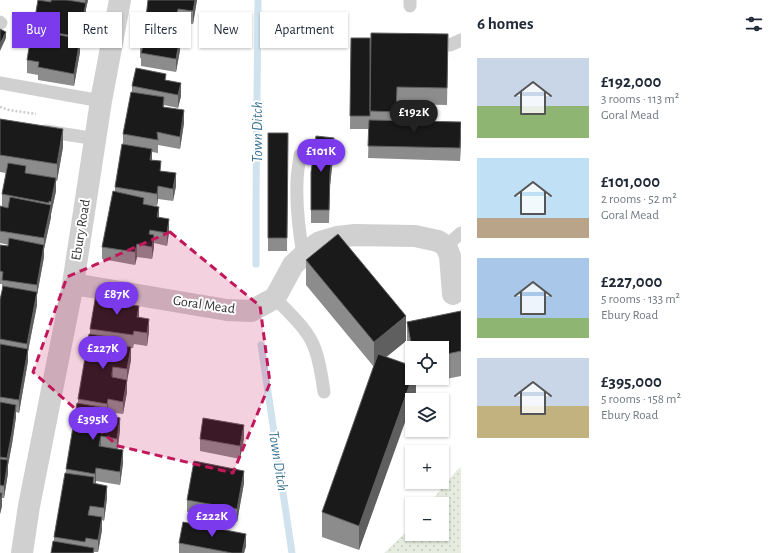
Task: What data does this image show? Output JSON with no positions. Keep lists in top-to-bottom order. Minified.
{"streets":{"street":["Ebury Road","Goral Mead"]},"crossings":[["Ebury Road","Goral Mead"]],"water":["Town Ditch"],"page":{"heading":"6 homes","chip":["Buy","Rent","Filters","New","Apartment"],"list":[{"name":"£192,000","note":"3 rooms · 113 m² · Goral Mead"},{"name":"£101,000","note":"2 rooms · 52 m² · Goral Mead"},{"name":"£227,000","note":"5 rooms · 133 m² · Ebury Road"},{"name":"£395,000","note":"5 rooms · 158 m² · Ebury Road"}],"price":["£192K","£101K","£87K","£227K","£395K","£222K"],"map_buttons":["+","−"]}}
